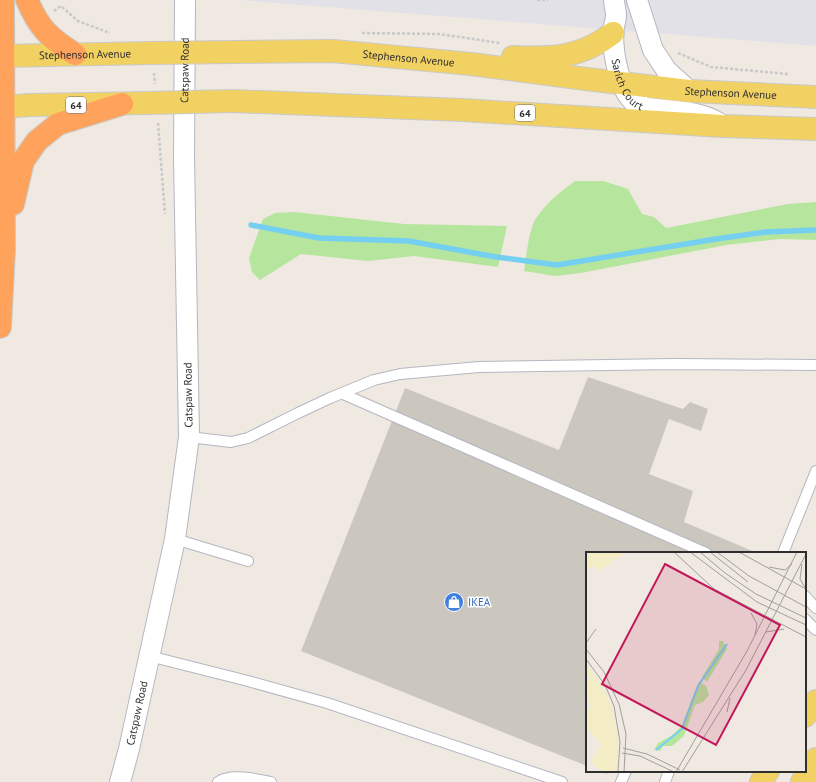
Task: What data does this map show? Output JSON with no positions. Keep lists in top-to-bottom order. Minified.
{"streets":{"main road":["Stephenson Avenue","64"],"street":["Catspaw Road","Sarich Court"]},"crossings":[["Stephenson Avenue","Sarich Court"],["Sarich Court","64"]],"places":{"shop":["IKEA"]}}
